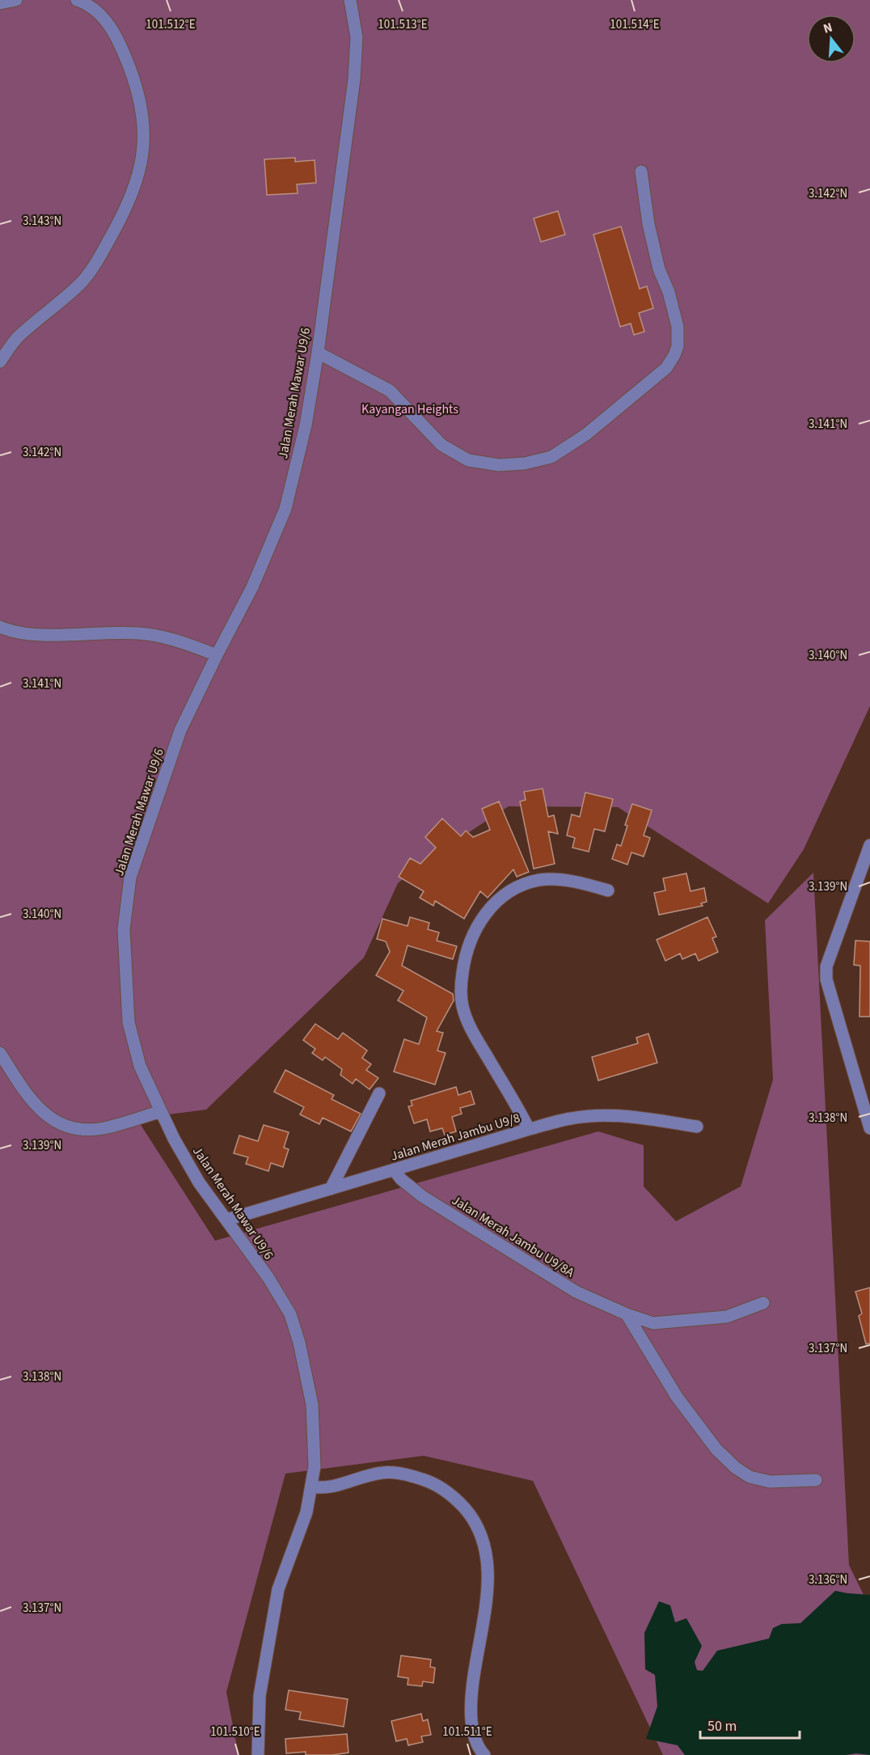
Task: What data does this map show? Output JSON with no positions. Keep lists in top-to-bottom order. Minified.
{"streets":{"street":["Jalan Merah Mawar U9/6","Jalan Merah Jambu U9/8","Jalan Merah Jambu U9/8A"]},"crossings":[["Jalan Merah Mawar U9/6","Jalan Merah Jambu U9/8"],["Jalan Merah Jambu U9/8","Jalan Merah Jambu U9/8A"]],"parks":["Kayangan Heights"],"scale_bar":"50 m","north":"top","coordinates":["101.512°E","101.513°E","101.514°E","3.142°N","3.143°N","3.141°N","3.140°N","3.139°N","3.138°N","3.137°N","3.136°N","101.510°E","101.511°E"]}
